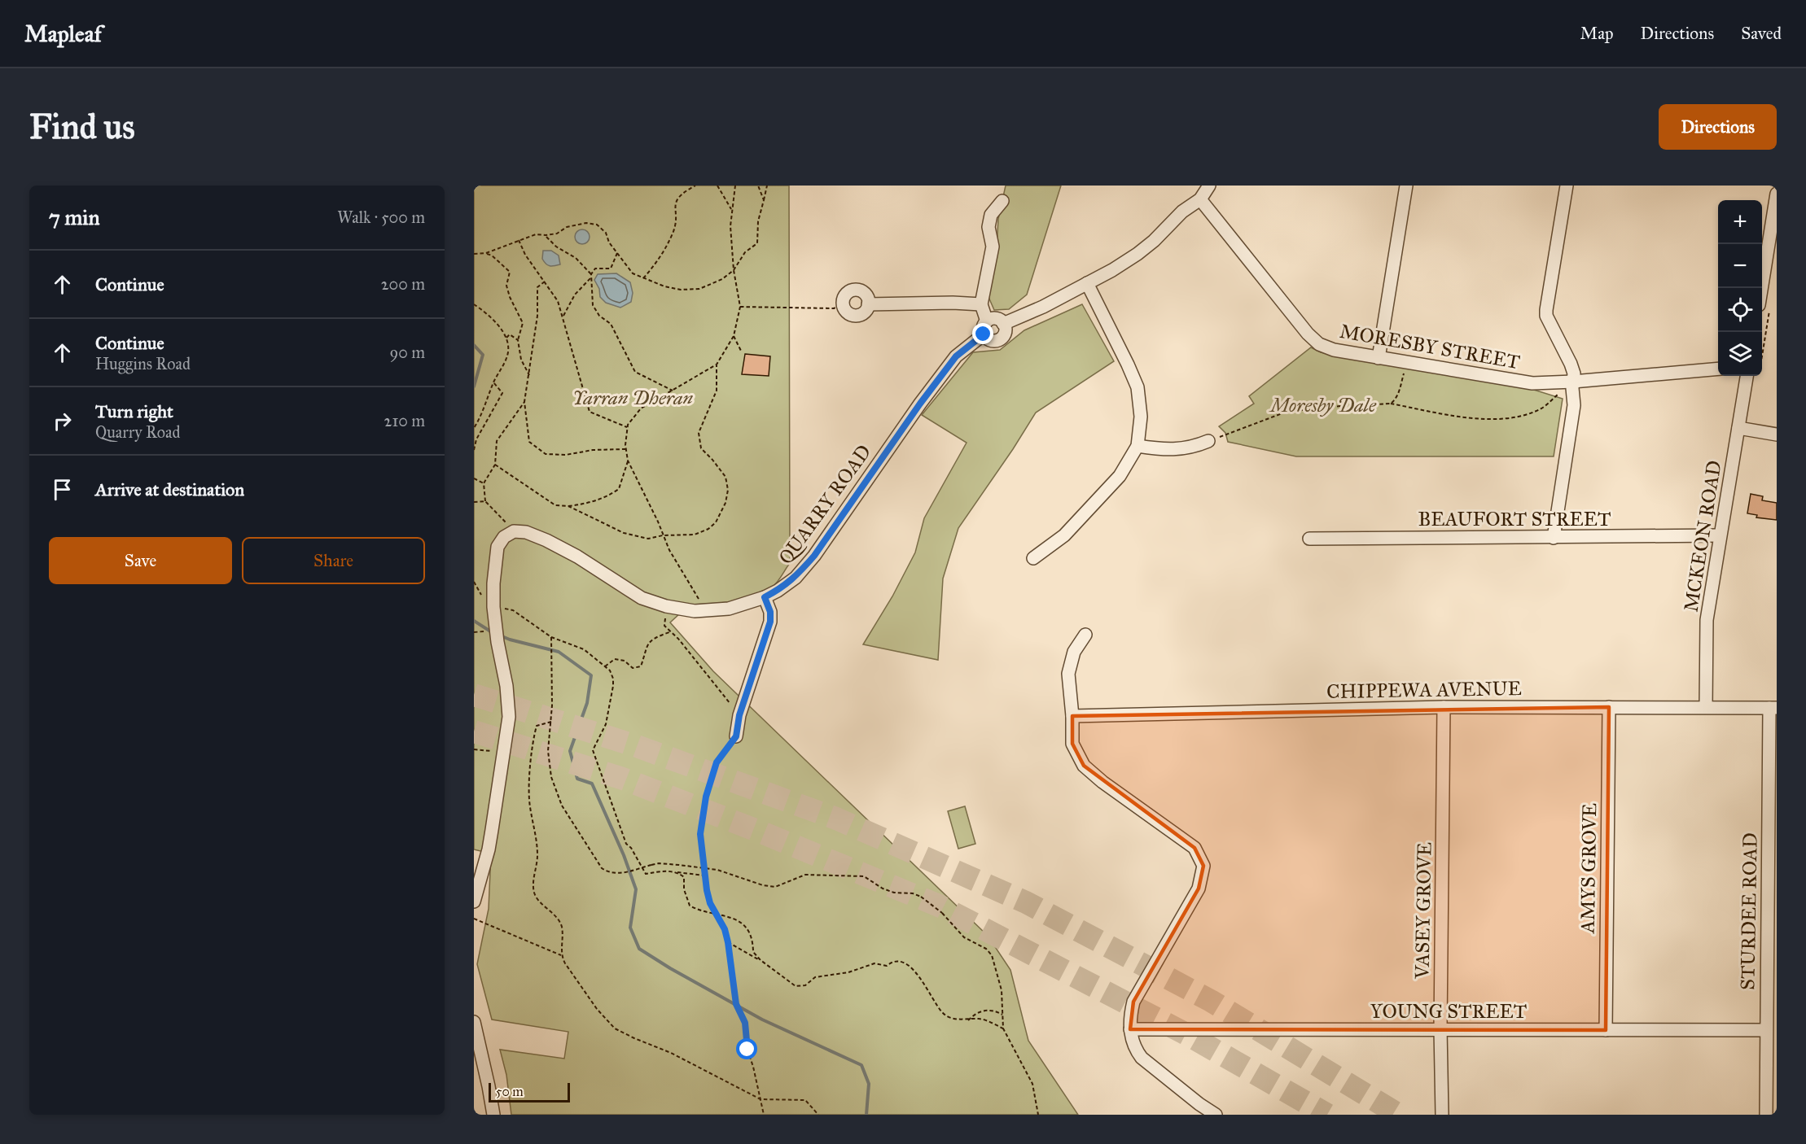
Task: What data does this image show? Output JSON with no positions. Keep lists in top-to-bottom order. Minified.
{"streets":{"street":["MORESBY STREET","QUARRY ROAD","BEAUFORT STREET","MCKEON ROAD","CHIPPEWA AVENUE","AMYS GROVE","VASEY GROVE","STURDEE ROAD","YOUNG STREET"]},"crossings":[["BEAUFORT STREET","MCKEON ROAD"],["MCKEON ROAD","CHIPPEWA AVENUE"],["CHIPPEWA AVENUE","AMYS GROVE"],["CHIPPEWA AVENUE","VASEY GROVE"],["CHIPPEWA AVENUE","STURDEE ROAD"],["AMYS GROVE","YOUNG STREET"],["VASEY GROVE","YOUNG STREET"],["STURDEE ROAD","YOUNG STREET"]],"parks":["Yarran Dheran","Moresby Dale"],"scale_bar":"50 m","page":{"header":"Mapleaf","nav":["Map","Directions","Saved"],"buttons":["Directions",["Save","Share"]],"title":"Find us","heading":["7 min","Walk · 500 m"],"map_buttons":["+","−"],"list":[["Continue","200 m"],["Continue","Huggins Road","90 m"],["Turn right","Quarry Road","210 m"],"Arrive at destination"],"scale":"50 m"}}
